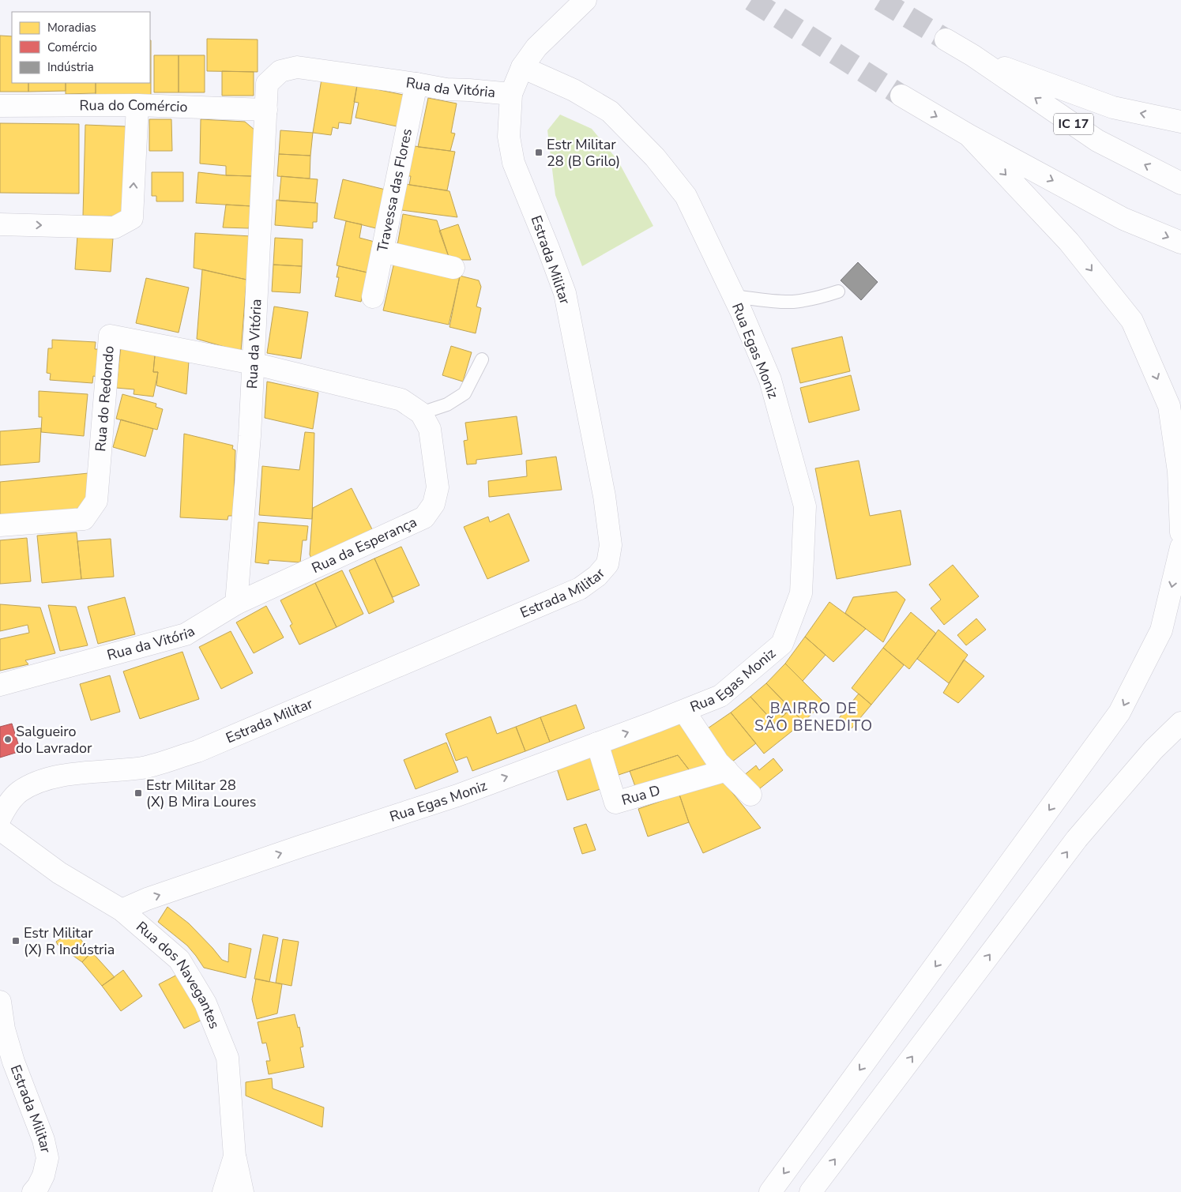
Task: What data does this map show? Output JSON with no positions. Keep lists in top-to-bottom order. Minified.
{"streets":{"main road":["Rua da Vitória","Rua do Comércio","IC 17","Travessa das Flores","Estrada Militar","Rua Egas Moniz","Rua do Redondo","Rua da Esperança","Rua D","Rua dos Navegantes"]},"crossings":[["Rua da Vitória","Rua do Comércio"],["Rua da Vitória","Travessa das Flores"],["Rua da Vitória","Estrada Militar"],["Rua da Vitória","Rua do Redondo"],["Rua da Vitória","Rua da Esperança"],["Estrada Militar","Rua Egas Moniz"],["Rua Egas Moniz","Rua D"],["Rua Egas Moniz","Rua dos Navegantes"],["Rua do Redondo","Rua da Esperança"]],"one_way":["Rua Egas Moniz"],"districts":["BAIRRO DE SÃO BENEDITO"],"places":{"transit":["Estr Militar 28 (B Grilo)","Estr Militar 28 (X) B Mira Loures","Estr Militar (X) R Indústria"],"other":["Salgueiro do Lavrador"]},"legend":["Moradias","Comércio","Indústria"]}
